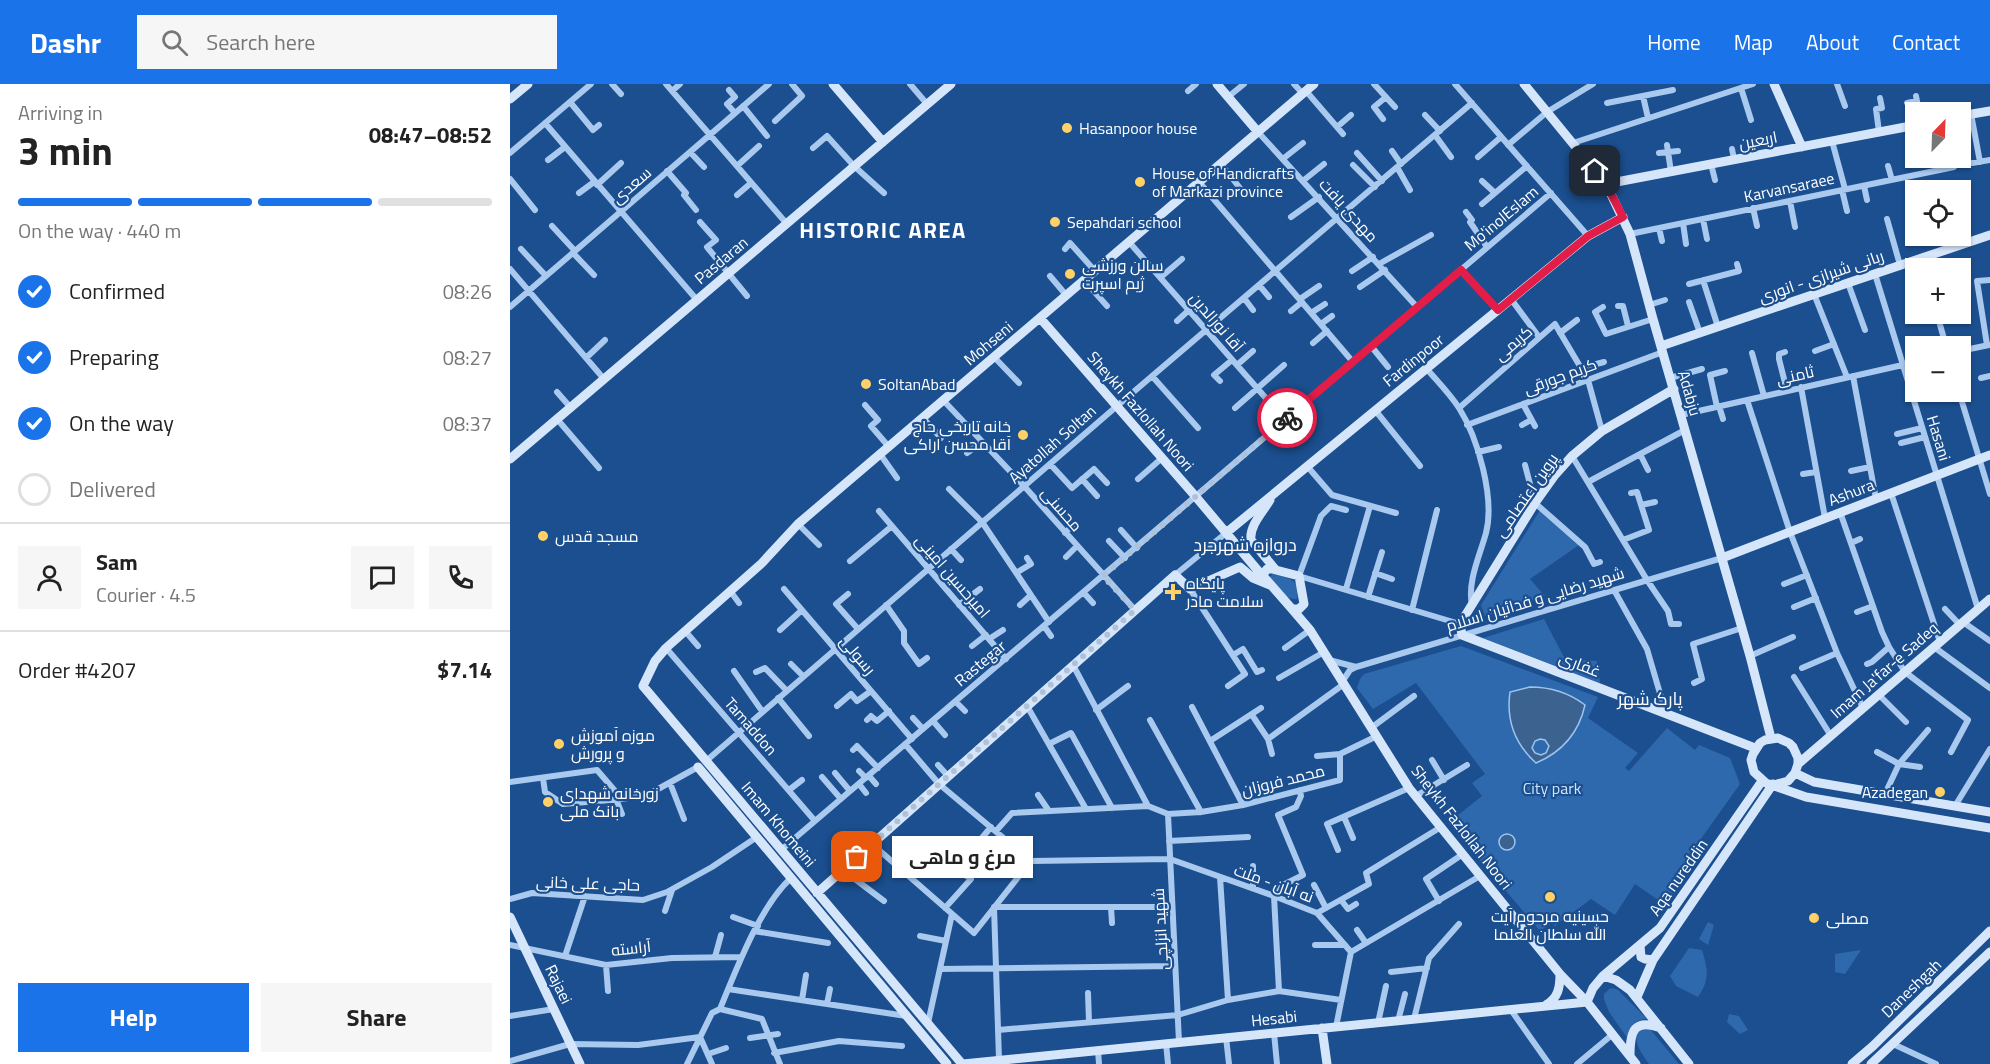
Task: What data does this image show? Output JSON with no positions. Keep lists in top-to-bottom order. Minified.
{"streets":{"street":["اربعین","سعدی","Karvansaraee","مهدی یافت","Mo'inolEslam","Pasdaran","ربانی شیرازی - انوری","آقا نورالدین","Mohseni","کریمی","Fardinpoor","ثامنی","کریم جورقی","Adabju","Sheykh Fazlollah Noori","Hasani","Ayatollah Soltan","Ashura","پروین اعتصامی","محسنی","امیرحسین امینی","شهید رضایی و فدائیان اسلام","رسولی","Rastegar","غفاری","Imam Ja'far-e Sadeq","Tamaddon","محمد فروزان","Imam Khomeini","Aqa nureddin","حاجی علی خانی","نه آبان - ملت","شهید انزلچی","آراسته","Rajaei","Daneshgah","Hesabi"]},"crossings":[["اربعین","Adabju"],["Karvansaraee","Adabju"],["مهدی یافت","Mo'inolEslam"],["مهدی یافت","Mohseni"],["مهدی یافت","Ayatollah Soltan"],["Mo'inolEslam","آقا نورالدین"],["Mo'inolEslam","Sheykh Fazlollah Noori"],["Mo'inolEslam","Rastegar"],["ربانی شیرازی - انوری","کریم جورقی"],["ربانی شیرازی - انوری","Adabju"],["ربانی شیرازی - انوری","Hasani"],["آقا نورالدین","Mohseni"],["آقا نورالدین","Ayatollah Soltan"],["Mohseni","Sheykh Fazlollah Noori"],["Mohseni","محسنی"],["Mohseni","Tamaddon"],["Mohseni","Imam Khomeini"],["Fardinpoor","Adabju"],["Fardinpoor","Sheykh Fazlollah Noori"],["ثامنی","Adabju"],["ثامنی","Hasani"],["کریم جورقی","Adabju"],["Adabju","Ashura"],["Adabju","پروین اعتصامی"],["Adabju","شهید رضایی و فدائیان اسلام"],["Adabju","غفاری"],["Adabju","Imam Ja'far-e Sadeq"],["Adabju","Aqa nureddin"],["Sheykh Fazlollah Noori","Ayatollah Soltan"],["Sheykh Fazlollah Noori","شهید رضایی و فدائیان اسلام"],["Sheykh Fazlollah Noori","Rastegar"],["Sheykh Fazlollah Noori","محمد فروزان"],["Sheykh Fazlollah Noori","Aqa nureddin"],["Sheykh Fazlollah Noori","Hesabi"],["Hasani","Ashura"],["Hasani","Imam Ja'far-e Sadeq"],["Ayatollah Soltan","محسنی"],["Ayatollah Soltan","امیرحسین امینی"],["Ayatollah Soltan","رسولی"],["Ayatollah Soltan","Tamaddon"],["Ayatollah Soltan","Imam Khomeini"],["Ashura","شهید رضایی و فدائیان اسلام"],["محسنی","Rastegar"],["امیرحسین امینی","Rastegar"],["شهید رضایی و فدائیان اسلام","غفاری"],["رسولی","Rastegar"],["Rastegar","Tamaddon"],["Rastegar","Imam Khomeini"],["غفاری","Imam Ja'far-e Sadeq"],["غفاری","Aqa nureddin"],["Imam Ja'far-e Sadeq","Aqa nureddin"],["محمد فروزان","شهید انزلچی"],["Imam Khomeini","حاجی علی خانی"],["Imam Khomeini","Hesabi"],["Aqa nureddin","Hesabi"],["نه آبان - ملت","شهید انزلچی"],["شهید انزلچی","Hesabi"],["آراسته","Rajaei"]],"districts":["HISTORIC AREA","دروازه شهرجرد","پارک شهر"],"parks":["City park"],"places":{"other":["Hasanpoor house","House of Handicrafts of Markazi province","Sepahdari school","سالن ورزشی ژیم اسپرت","SoltanAbad","خانه تاریخی حاج آقا محسن اراکی","مسجد قدس","موزه آموزش و پرورش","Azadegan","زورخانه شهدای بانک ملی","مرغ و ماهی","حسینیه مرحوم آیت الله سلطان العلما","مصلی"],"health":["پایگاه سلامت مادر"]},"north":"top right","page":{"header":"Dashr","search":"Search here","nav":["Home","Map","About","Contact"],"heading":["3 min","Arriving in","08:47–08:52"],"panel":["Sam","Courier · 4.5","Order #4207","$7.14"],"map_buttons":["+","−"],"bar":"On the way · 440 m","list":[["Confirmed","08:26"],["Preparing","08:27"],["On the way","08:37"],"Delivered"],"bubble":"مرغ و ماهی","buttons":["Help","Share"]}}
